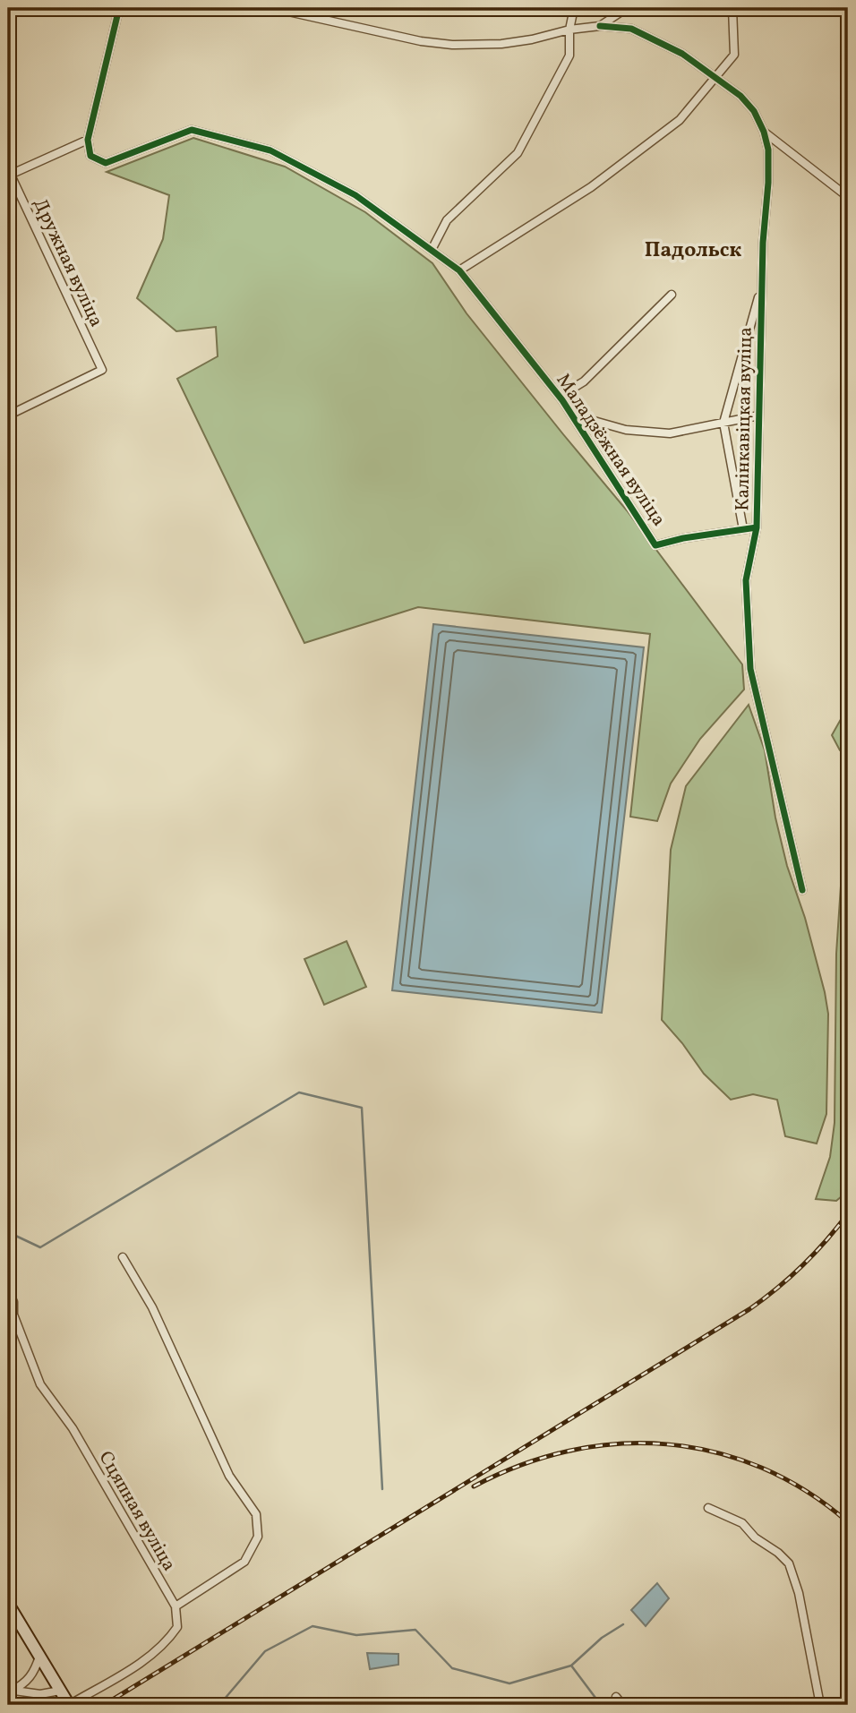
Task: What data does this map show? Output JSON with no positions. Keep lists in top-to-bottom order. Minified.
{"streets":{"street":["Дружная вуліца","Калінкавіцкая вуліца","Маладзёжная вуліца","Сцяпная вуліца"]},"districts":["Падольск"]}
